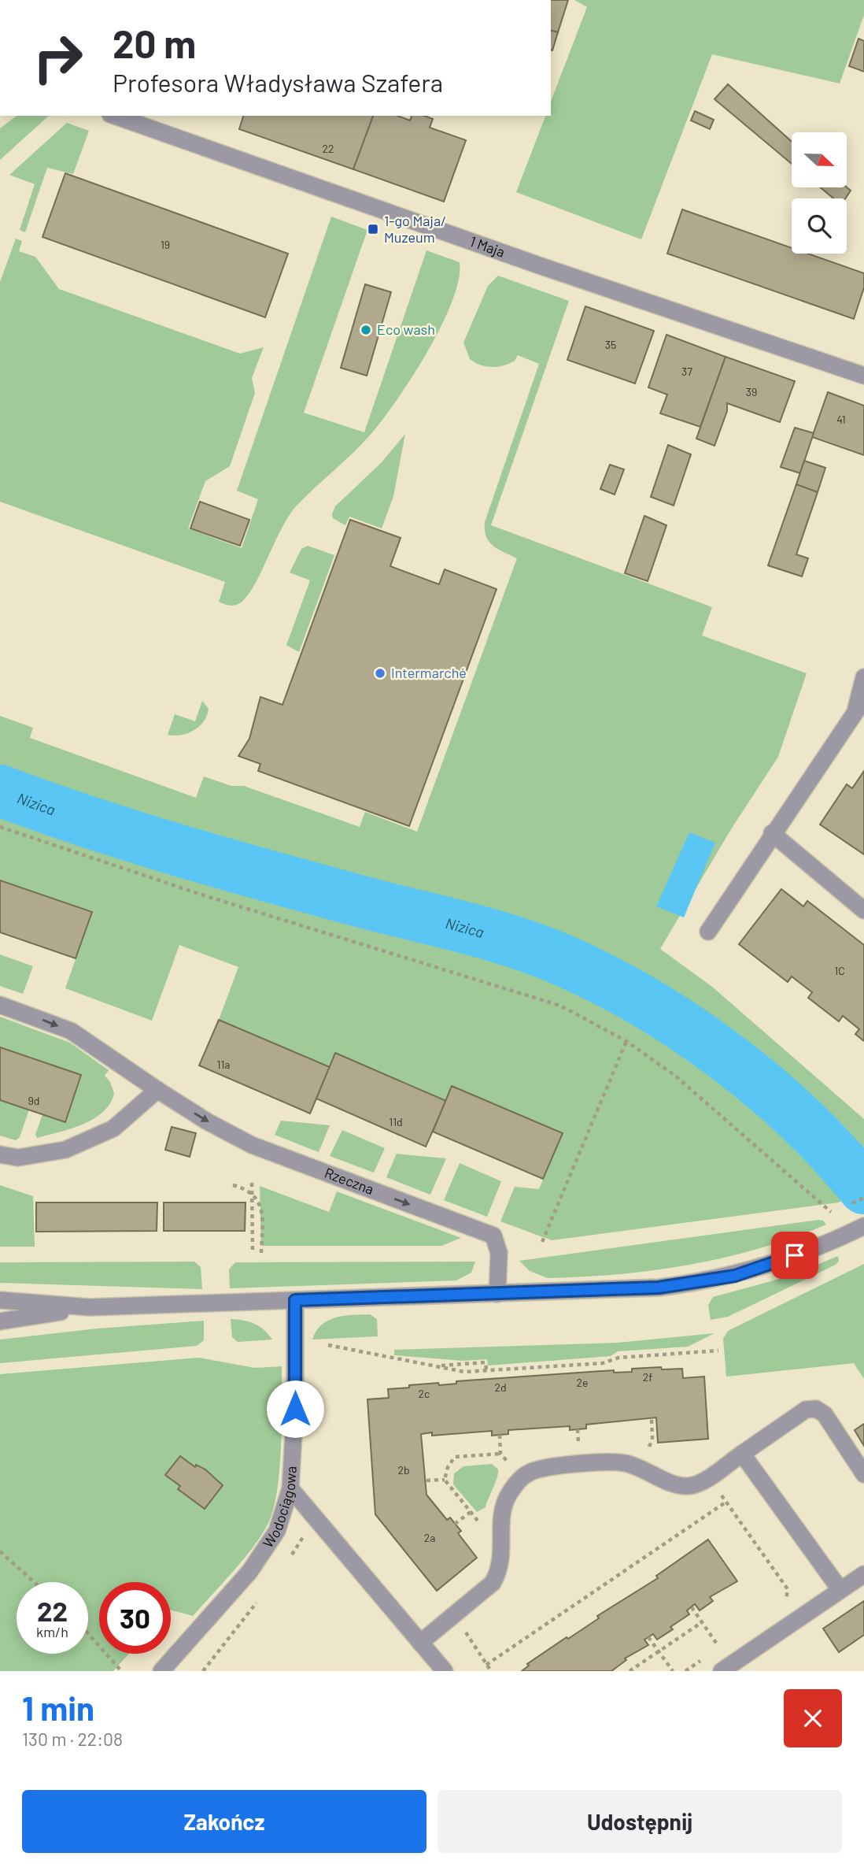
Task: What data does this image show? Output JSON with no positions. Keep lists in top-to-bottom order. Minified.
{"streets":{"street":["1 Maja","Rzeczna","Wodociągowa"]},"one_way":["Rzeczna"],"water":["Nizica"],"places":{"transit":["1-go Maja/ Muzeum"],"other":["Eco wash","Intermarché"]},"house_numbers":["22","19","35","37","39","41","1C","11a","9d","11d","2f","2e","2d","2c","2b","2a"],"north":"right","page":{"turn":["20 m","Profesora Władysława Szafera"],"speed":"22 km/h","limit":"30","heading":["1 min","130 m · 22:08"],"buttons":["Zakończ","Udostępnij"]}}
